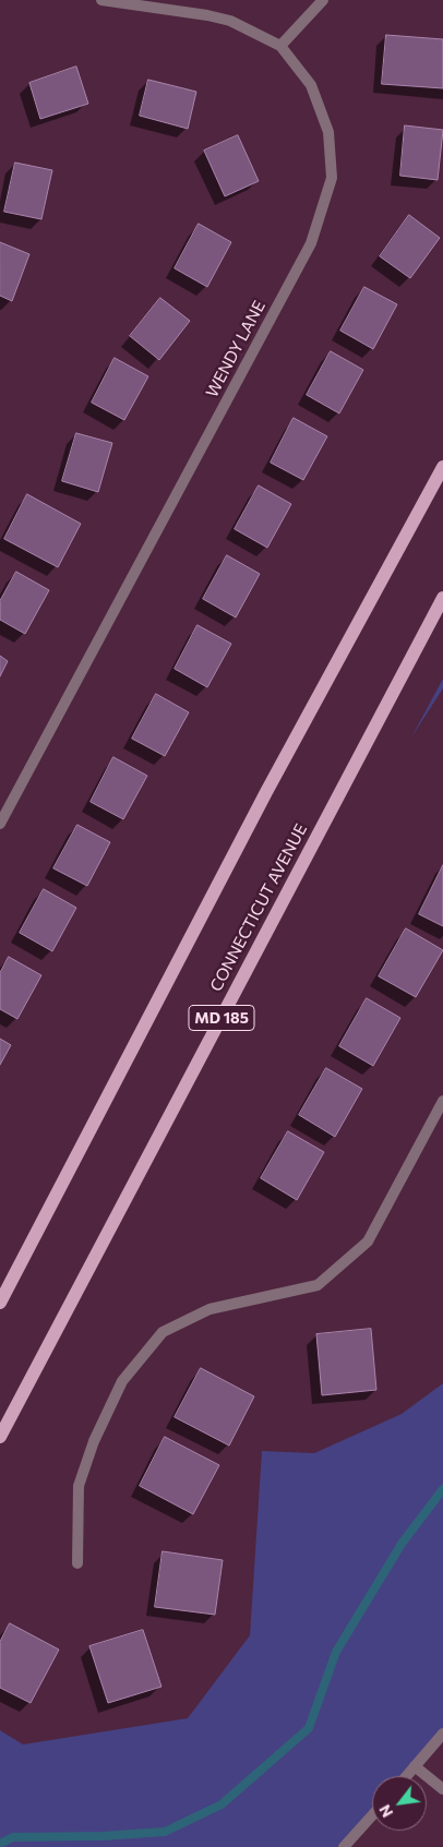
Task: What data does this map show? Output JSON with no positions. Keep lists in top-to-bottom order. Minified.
{"streets":{"main road":["CONNECTICUT AVENUE","MD 185"],"street":["WENDY LANE"]},"north":"bottom left"}
